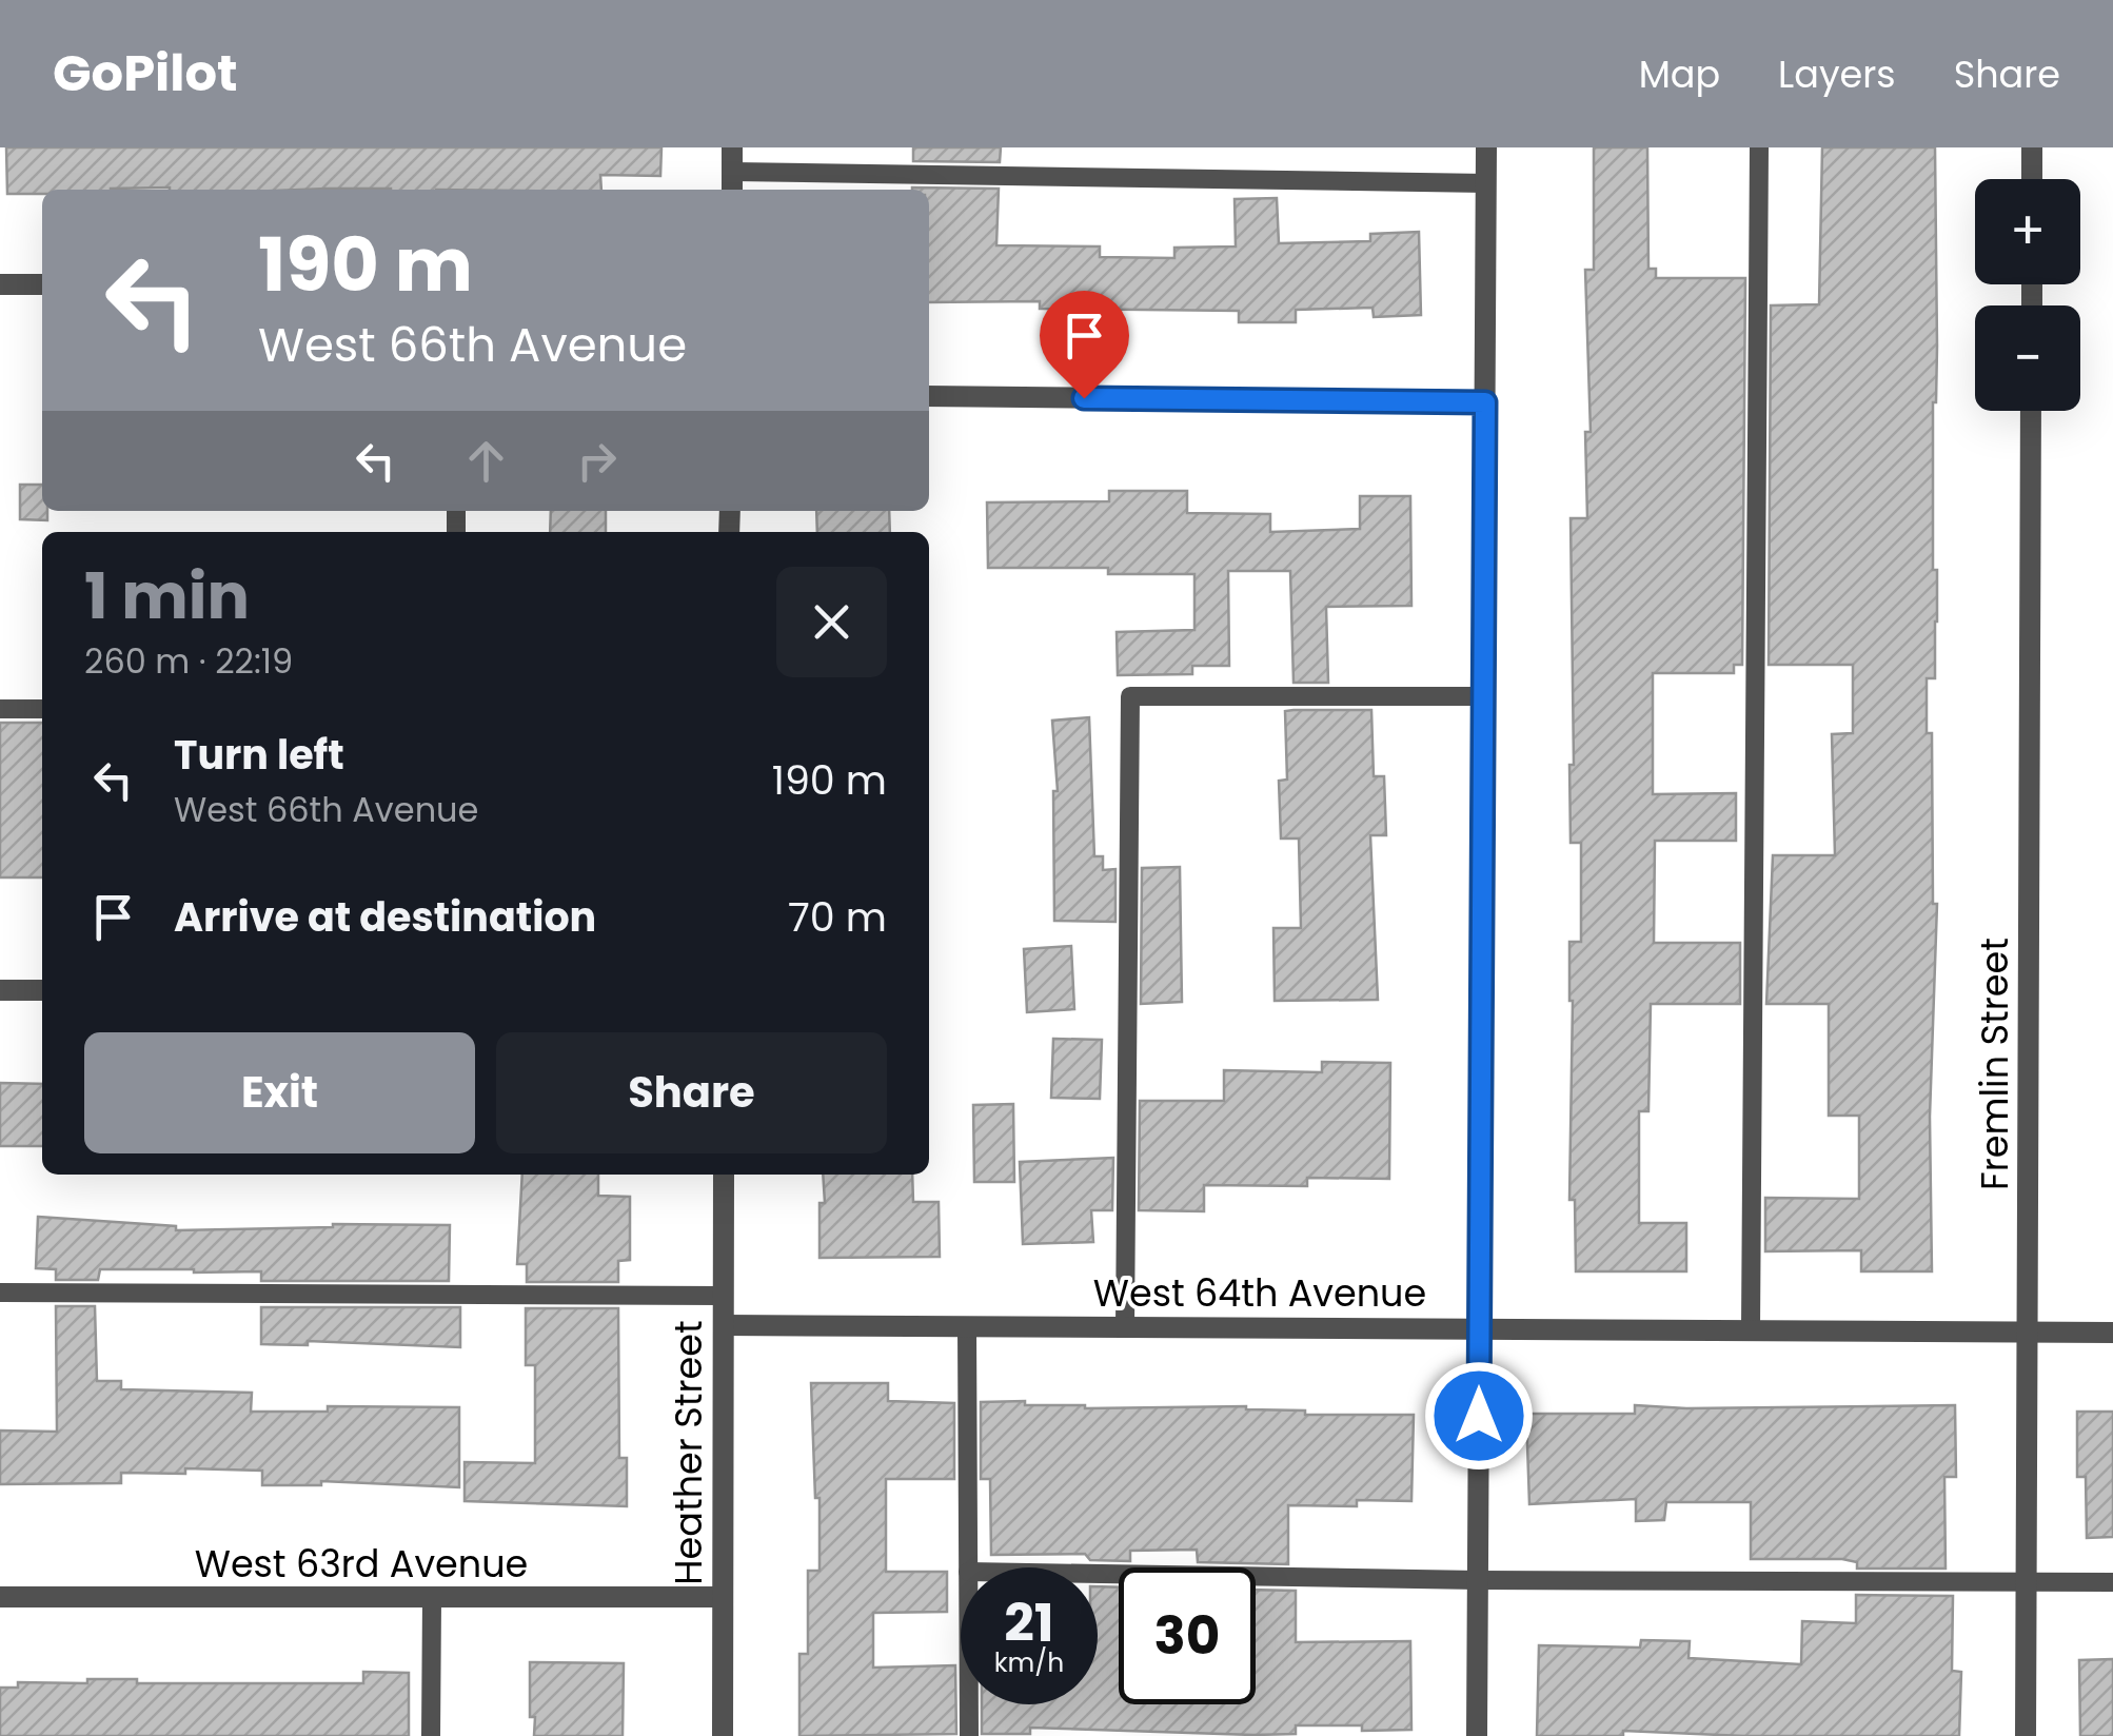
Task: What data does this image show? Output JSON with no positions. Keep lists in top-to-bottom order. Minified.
{"streets":{"street":["Fremlin Street","West 64th Avenue","Heather Street","West 63rd Avenue"]},"crossings":[["Fremlin Street","West 64th Avenue"],["West 64th Avenue","Heather Street"],["Heather Street","West 63rd Avenue"]],"page":{"header":"GoPilot","nav":["Map","Layers","Share"],"map_buttons":["+","−"],"turn":["190 m","West 66th Avenue"],"heading":["1 min","260 m · 22:19"],"list":[{"name":"Turn left","note":"West 66th Avenue","value":"190 m"},{"name":"Arrive at destination","value":"70 m"}],"buttons":["Exit","Share"],"speed":"21 km/h","limit":"30"}}
